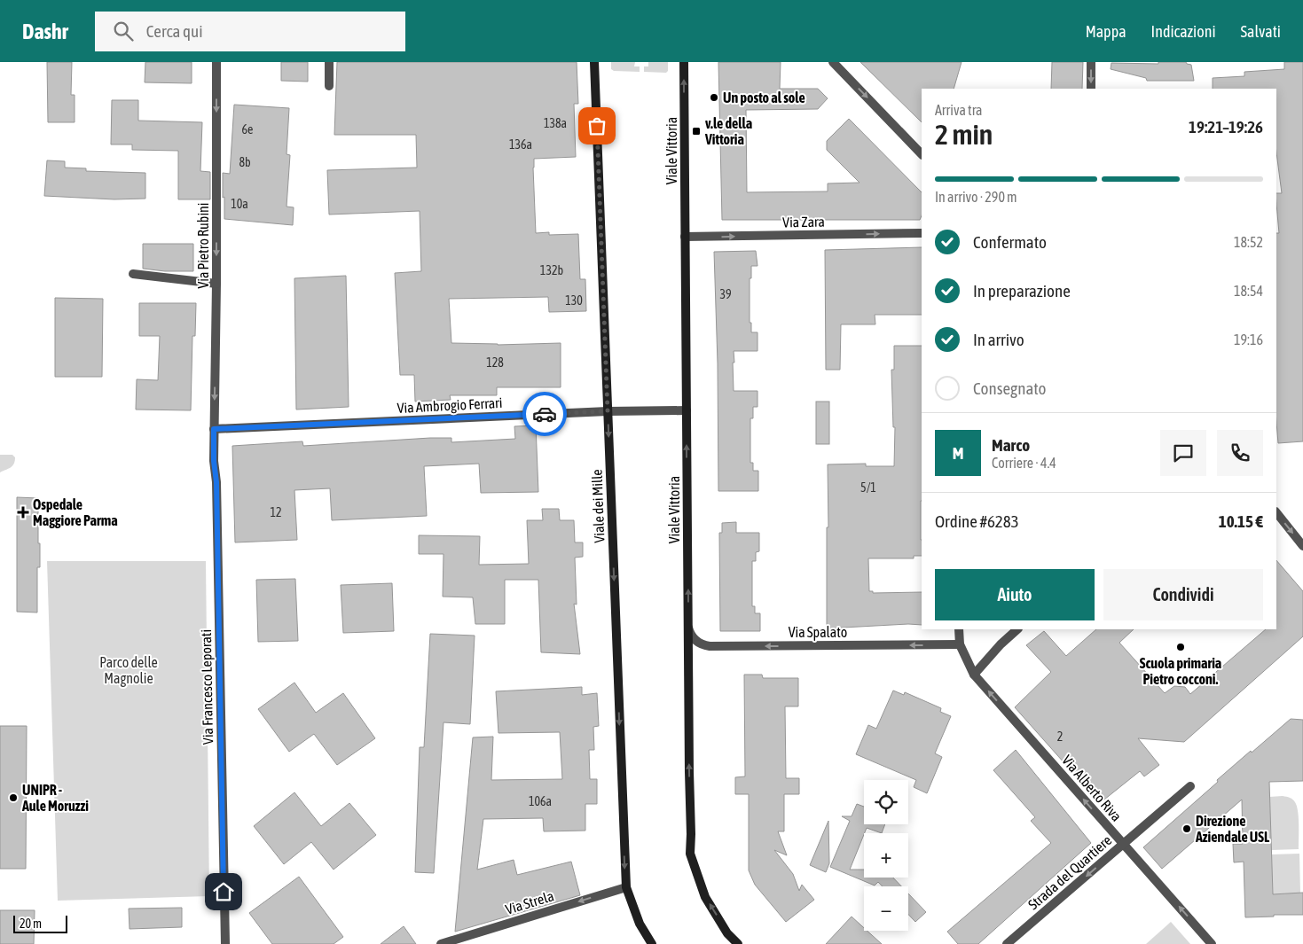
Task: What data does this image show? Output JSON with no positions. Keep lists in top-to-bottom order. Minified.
{"streets":{"main road":["Viale Vittoria","Viale dei Mille"],"street":["Via Zara","Via Pietro Rubini","Via Ambrogio Ferrari","Via Spalato","Via Francesco Leporati","Via Alberto Riva","Strada del Quartiere","Via Strela"]},"crossings":[["Viale Vittoria","Via Zara"],["Viale Vittoria","Via Ambrogio Ferrari"],["Viale Vittoria","Via Spalato"],["Via Pietro Rubini","Via Ambrogio Ferrari"],["Via Pietro Rubini","Via Francesco Leporati"],["Via Ambrogio Ferrari","Viale dei Mille"],["Via Ambrogio Ferrari","Via Francesco Leporati"],["Viale dei Mille","Via Strela"],["Via Spalato","Via Alberto Riva"],["Via Alberto Riva","Strada del Quartiere"]],"one_way":["Viale Vittoria","Via Zara","Via Pietro Rubini","Viale dei Mille","Via Spalato","Via Alberto Riva","Strada del Quartiere","Via Strela"],"parks":["Parco delle Magnolie"],"places":{"other":["Un posto al sole","Scuola primaria Pietro cocconi.","UNIPR - Aule Moruzzi","Direzione Aziendale USL"],"transit":["v.le della Vittoria"],"health":["Ospedale Maggiore Parma"]},"house_numbers":["138a","6e","136a","8b","10a","132b","39","130","128","5/1","12","2","106a"],"scale_bar":"20 m","page":{"header":"Dashr","search":"Cerca qui","nav":["Mappa","Indicazioni","Salvati"],"heading":["2 min","Arriva tra","19:21–19:26"],"panel":["Marco","Corriere · 4.4","Ordine #6283","10.15 €"],"bar":"In arrivo · 290 m","list":[["Confermato","18:52"],["In preparazione","18:54"],["In arrivo","19:16"],"Consegnato"],"round":"M","buttons":["Aiuto","Condividi"],"map_buttons":["+","−"],"scale":"20 m"}}
